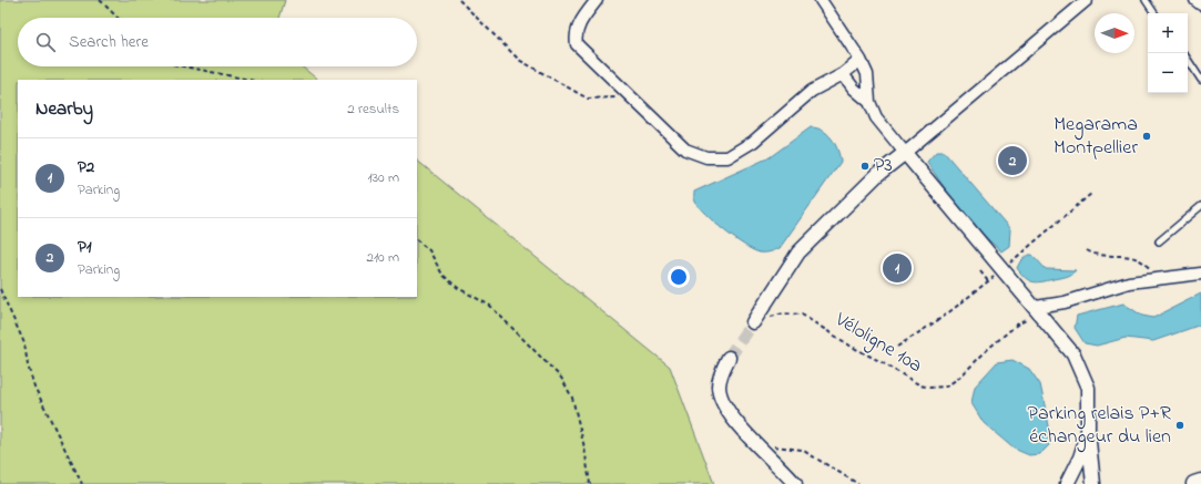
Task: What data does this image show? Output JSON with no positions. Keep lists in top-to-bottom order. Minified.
{"streets":{"path":["Véloligne 10a"]},"places":["Megarama Montpellier","P3","Parking relais P+R échangeur du lien"],"north":"right","page":{"map_buttons":["+","−"],"search":"Search here","heading":["Nearby","2 results"],"list":[{"mark":"1","name":"P2","note":"Parking","value":"130 m"},{"mark":"2","name":"P1","note":"Parking","value":"210 m"}],"pins":["2","1"]}}
